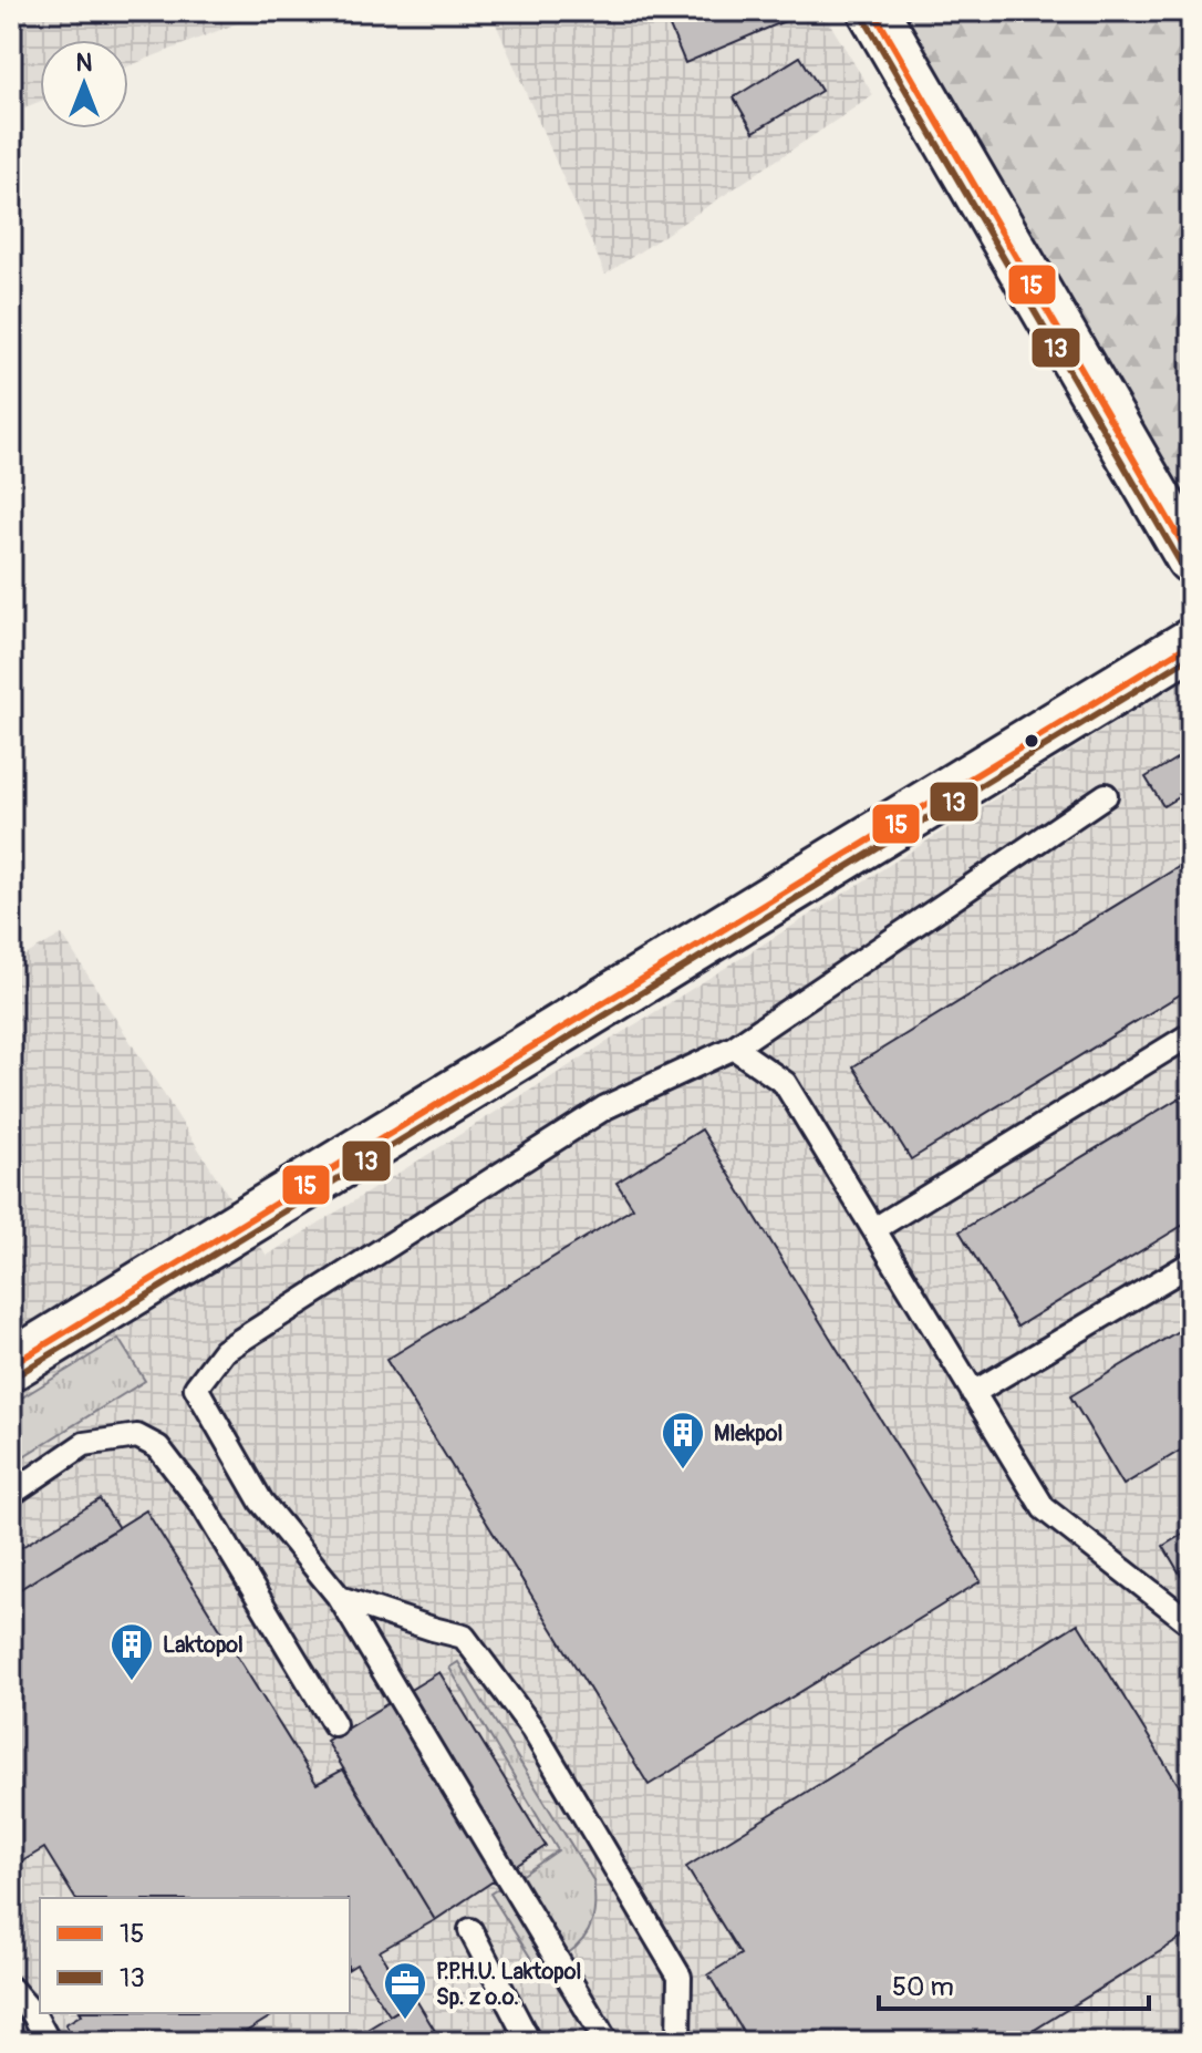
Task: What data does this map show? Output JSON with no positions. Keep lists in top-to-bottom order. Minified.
{"places":{"building":["Mlekpol","Laktopol"],"office":["P.P.H.U. Laktopol Sp. z o.o."]},"lines":["transit line 15","transit line 13"],"legend":["15","13"],"scale_bar":"50 m","north":"top"}
